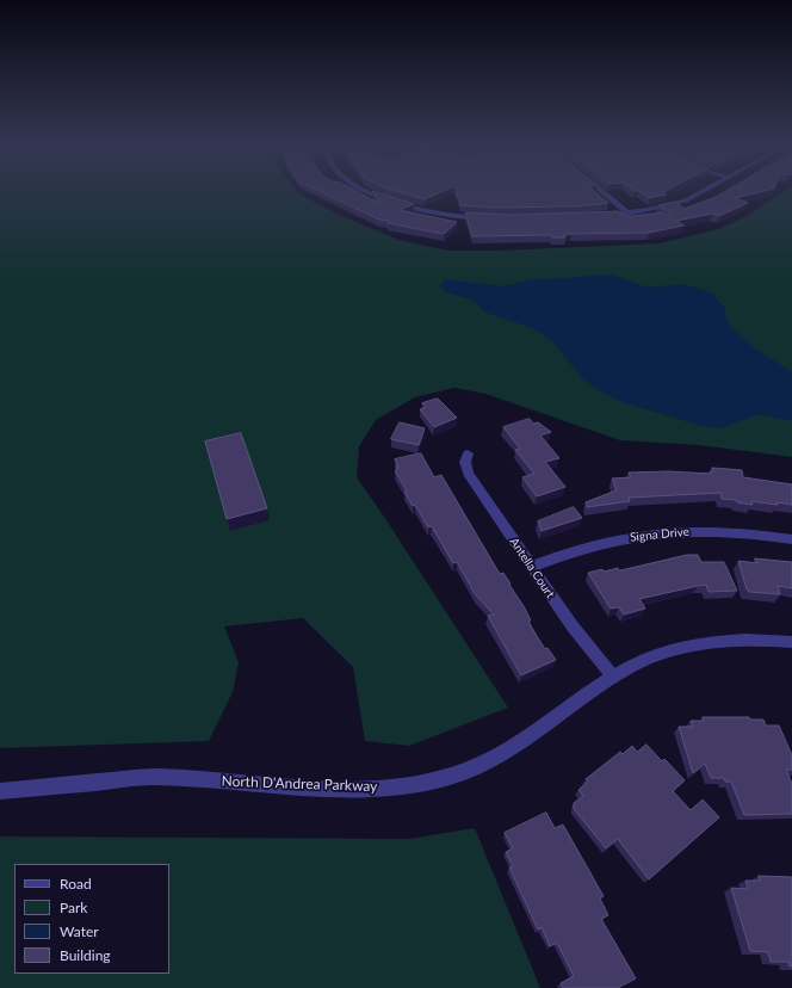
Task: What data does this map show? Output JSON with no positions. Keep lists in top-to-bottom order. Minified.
{"streets":{"street":["Signa Drive","Antella Court","North D'Andrea Parkway"]},"crossings":[["Signa Drive","Antella Court"],["Antella Court","North D'Andrea Parkway"]],"legend":["Road","Park","Water","Building"]}
